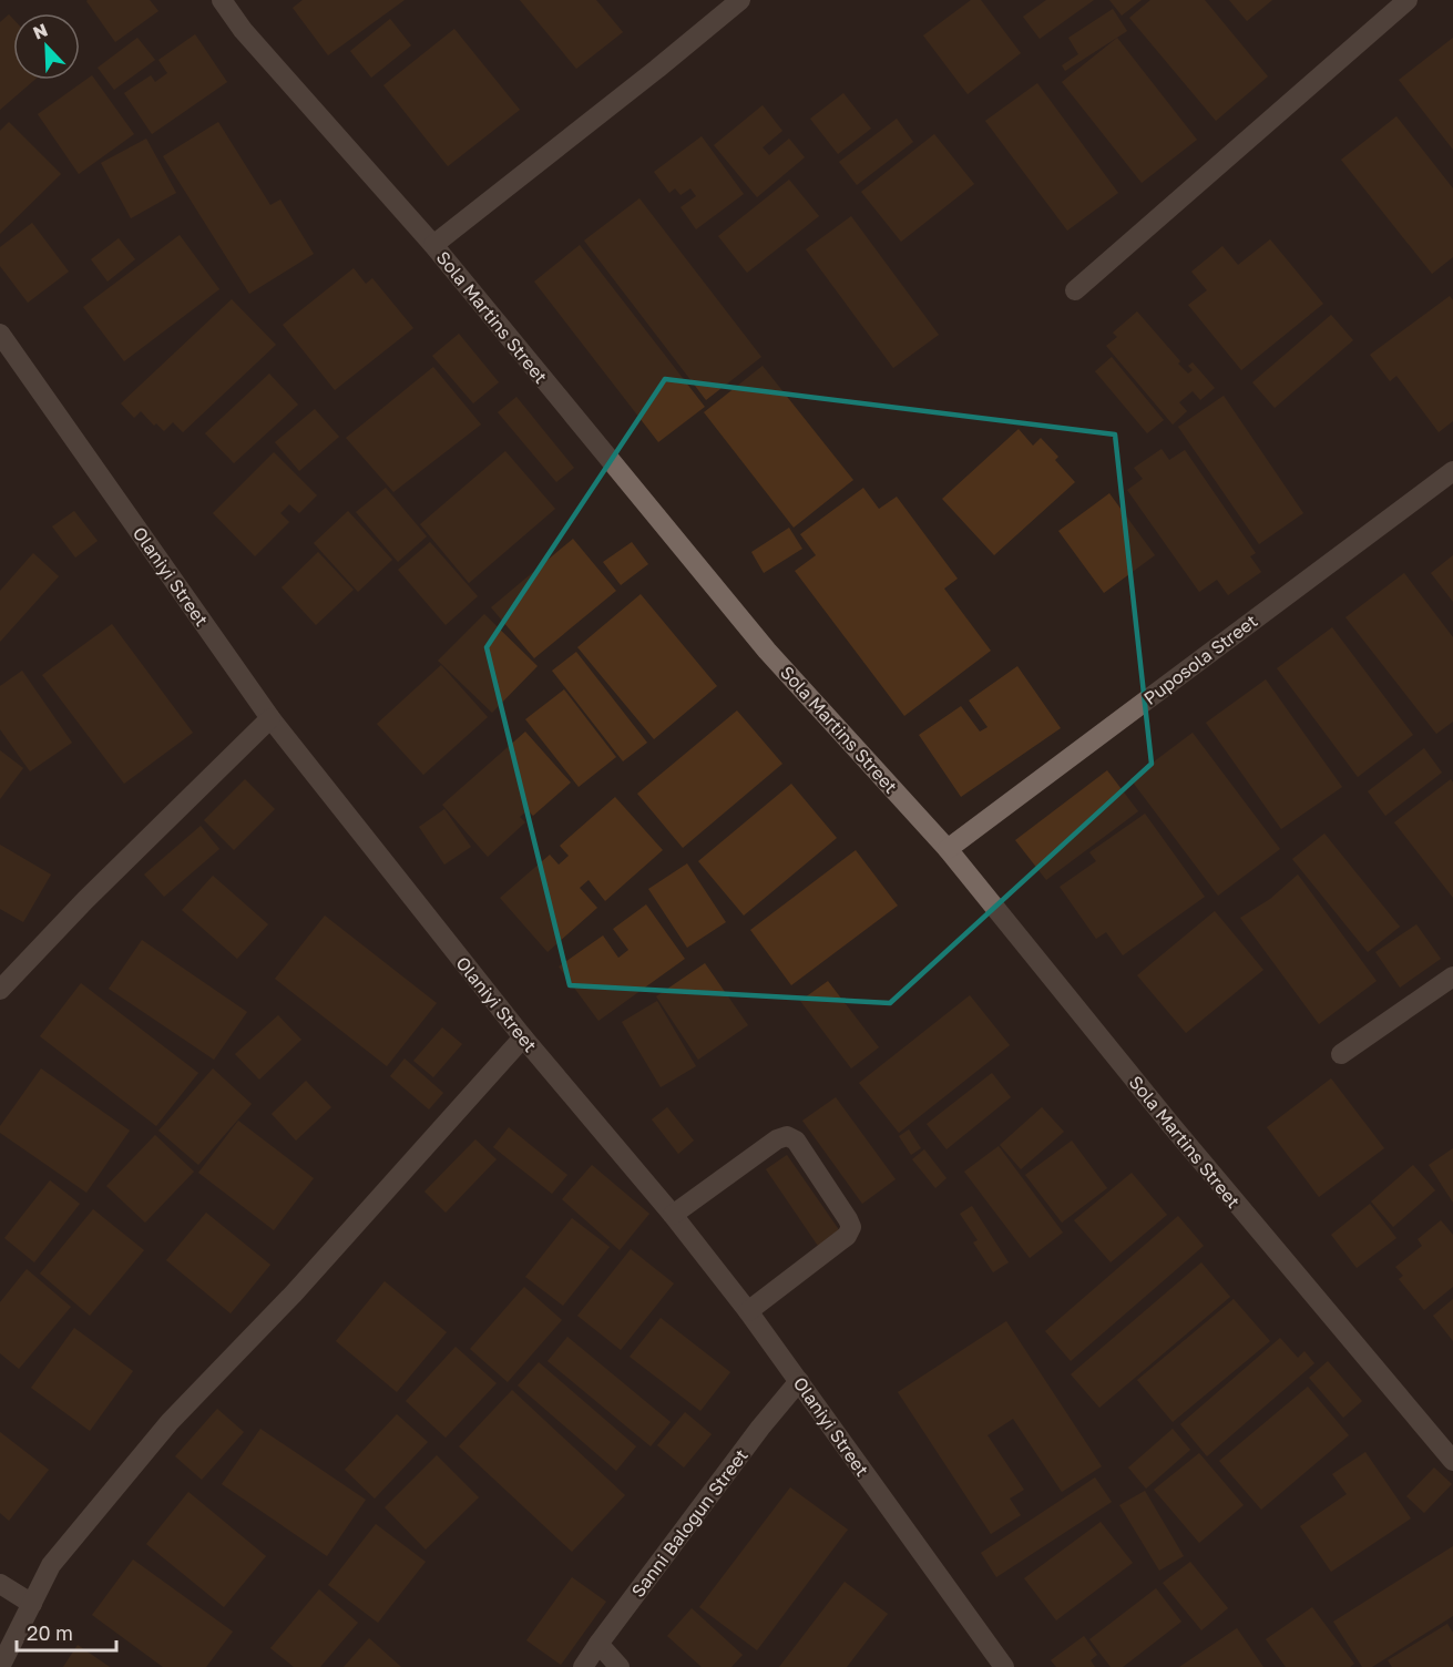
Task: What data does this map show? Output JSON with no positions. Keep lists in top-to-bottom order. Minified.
{"streets":{"street":["Sola Martins Street","Olaniyi Street","Puposola Street","Sanni Balogun Street"]},"crossings":[["Sola Martins Street","Puposola Street"],["Olaniyi Street","Sanni Balogun Street"]],"scale_bar":"20 m","north":"top left"}
